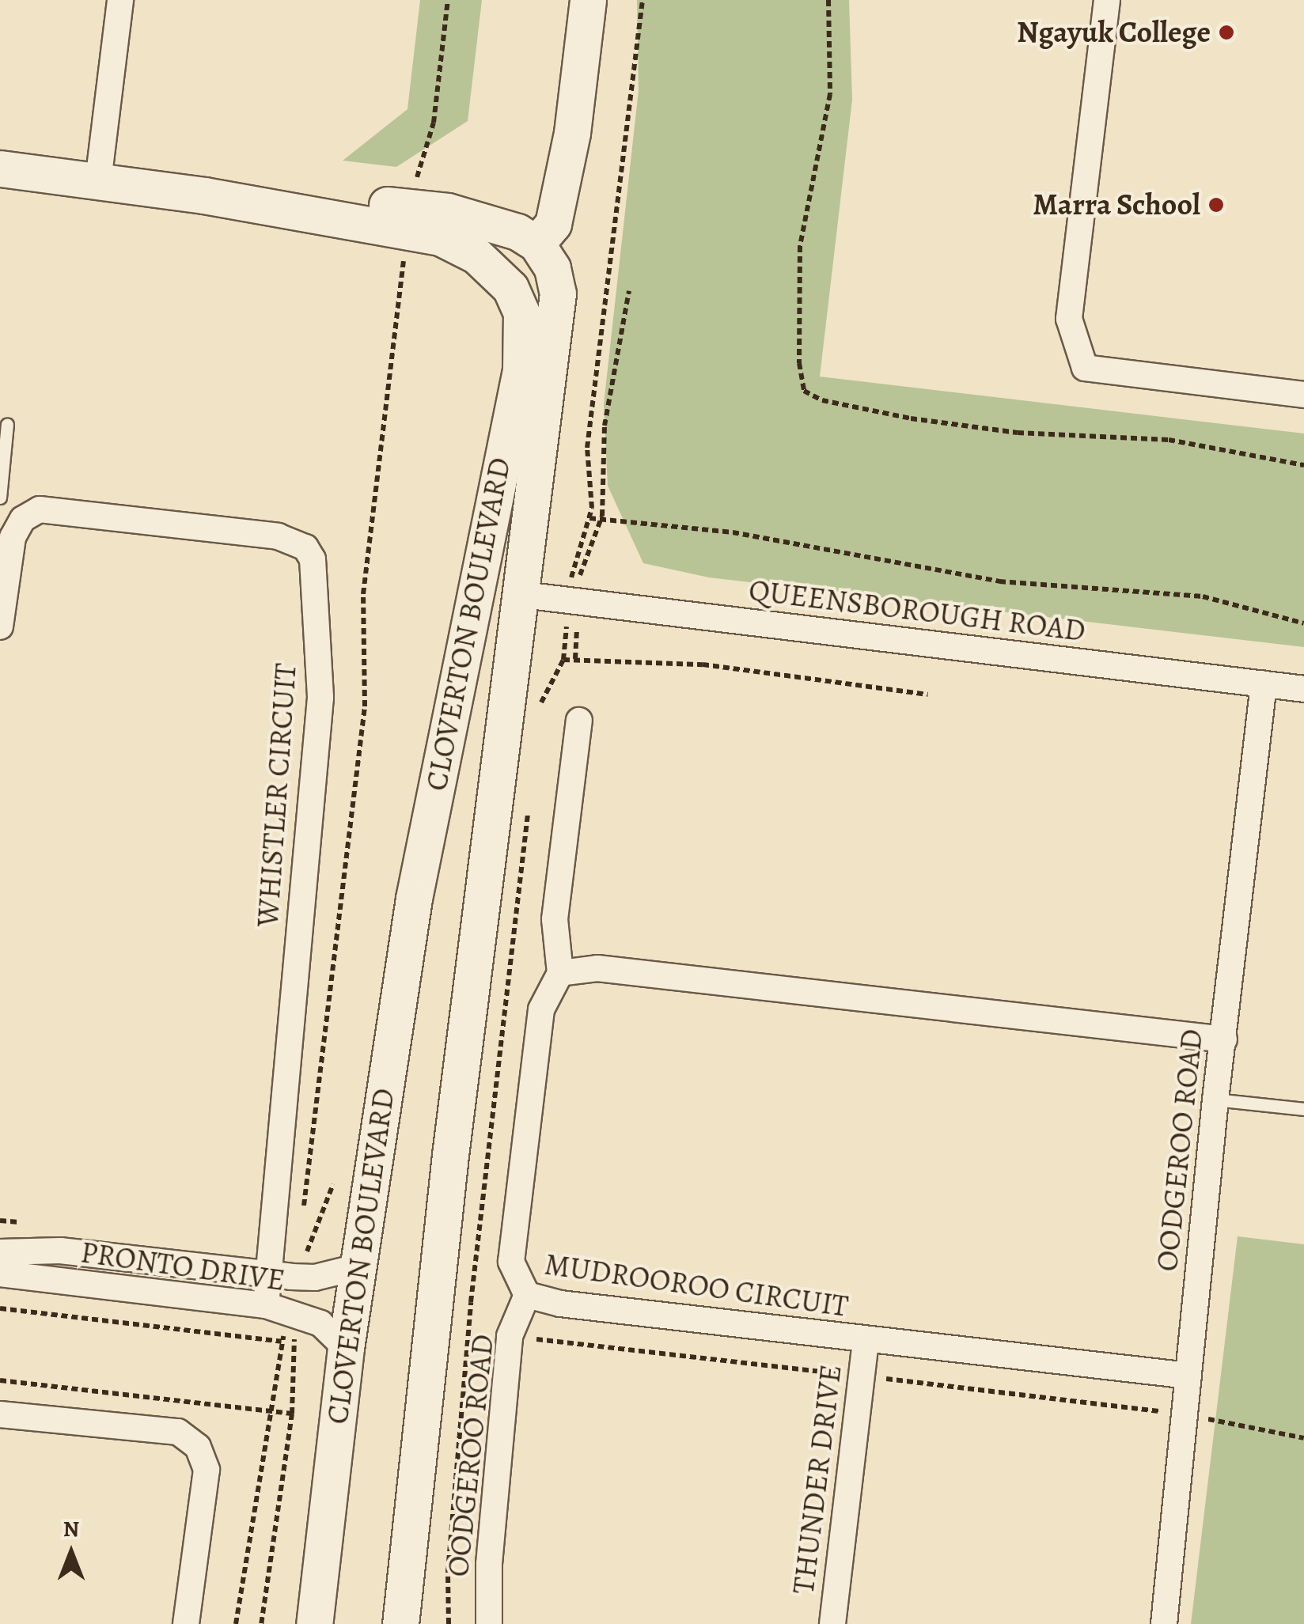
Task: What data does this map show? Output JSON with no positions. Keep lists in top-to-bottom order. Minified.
{"streets":{"street":["QUEENSBOROUGH ROAD","CLOVERTON BOULEVARD","WHISTLER CIRCUIT","OODGEROO ROAD","PRONTO DRIVE","MUDROOROO CIRCUIT","THUNDER DRIVE"]},"crossings":[["QUEENSBOROUGH ROAD","CLOVERTON BOULEVARD"],["QUEENSBOROUGH ROAD","OODGEROO ROAD"],["CLOVERTON BOULEVARD","PRONTO DRIVE"],["WHISTLER CIRCUIT","PRONTO DRIVE"],["OODGEROO ROAD","MUDROOROO CIRCUIT"],["MUDROOROO CIRCUIT","THUNDER DRIVE"]],"places":["Ngayuk College","Marra School"],"north":"top"}
